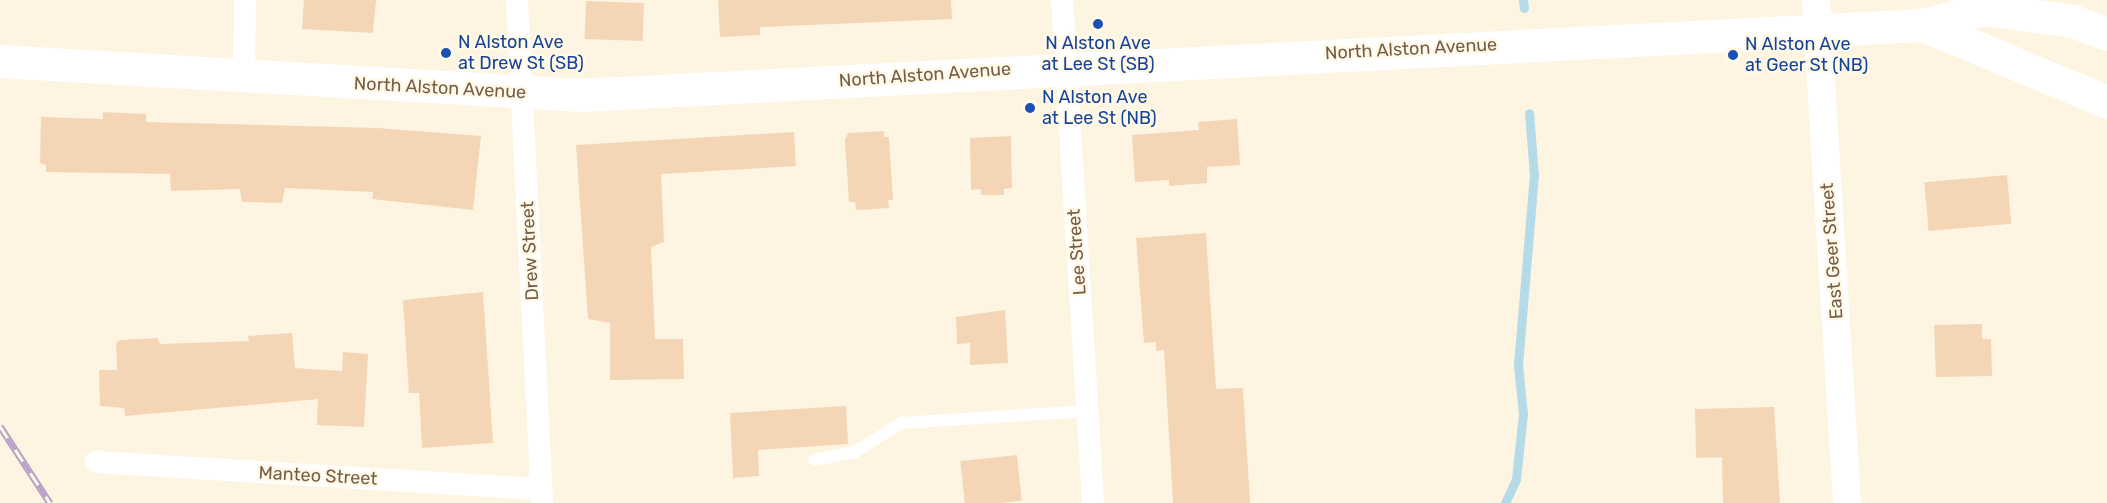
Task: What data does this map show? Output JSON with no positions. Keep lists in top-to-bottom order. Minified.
{"streets":{"main road":["North Alston Avenue"],"street":["Drew Street","East Geer Street","Lee Street","Manteo Street"]},"crossings":[["North Alston Avenue","Drew Street"],["North Alston Avenue","East Geer Street"],["North Alston Avenue","Lee Street"],["Drew Street","Manteo Street"]],"places":["N Alston Ave at Lee St (SB)","N Alston Ave at Drew St (SB)","N Alston Ave at Geer St (NB)","N Alston Ave at Lee St (NB)"]}
